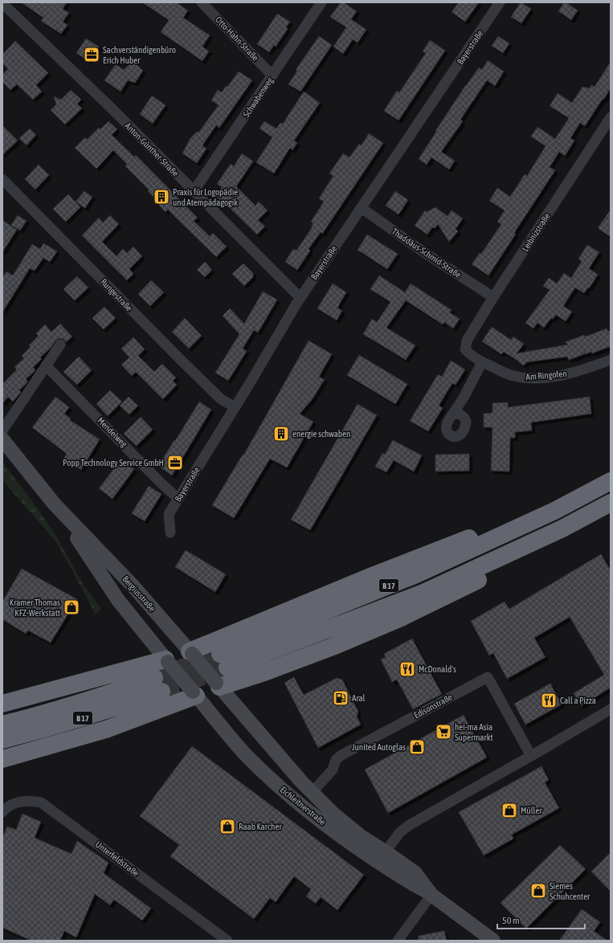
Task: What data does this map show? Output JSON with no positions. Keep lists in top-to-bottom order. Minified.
{"streets":{"highway":["B 17"],"main road":["Bergiusstraße","Eichleitnerstraße"],"street":["Otto-Hahn-Straße","Bayerstraße","Schwabenweg","Anton-Günther-Straße","Leibnizstraße","Thaddäus-Schmid-Straße","Rungestraße","Am Ringofen","Mendelweg","Edisonstraße","Unterfeldstraße"]},"crossings":[["Otto-Hahn-Straße","Schwabenweg"],["Bayerstraße","Anton-Günther-Straße"],["Bayerstraße","Thaddäus-Schmid-Straße"],["Bayerstraße","Rungestraße"],["Bayerstraße","Mendelweg"],["Schwabenweg","Anton-Günther-Straße"],["Leibnizstraße","Thaddäus-Schmid-Straße"],["Leibnizstraße","Am Ringofen"],["Bergiusstraße","Eichleitnerstraße"],["Edisonstraße","Eichleitnerstraße"]],"places":{"office":["Sachverständigenbüro Erich Huber","Popp Technology Service GmbH"],"building":["Praxis für Logopädie und Atempädagogik","energie schwaben"],"shop":["Kramer Thomas KFZ-Werkstatt","Junited Autoglas","Müller","Raab Karcher","Siemes Schuhcenter"],"restaurant":["McDonald's","Call a Pizza"],"fuel station":["Aral"],"supermarket":["hei-ma Asia Supermarkt"]},"scale_bar":"50 m"}
